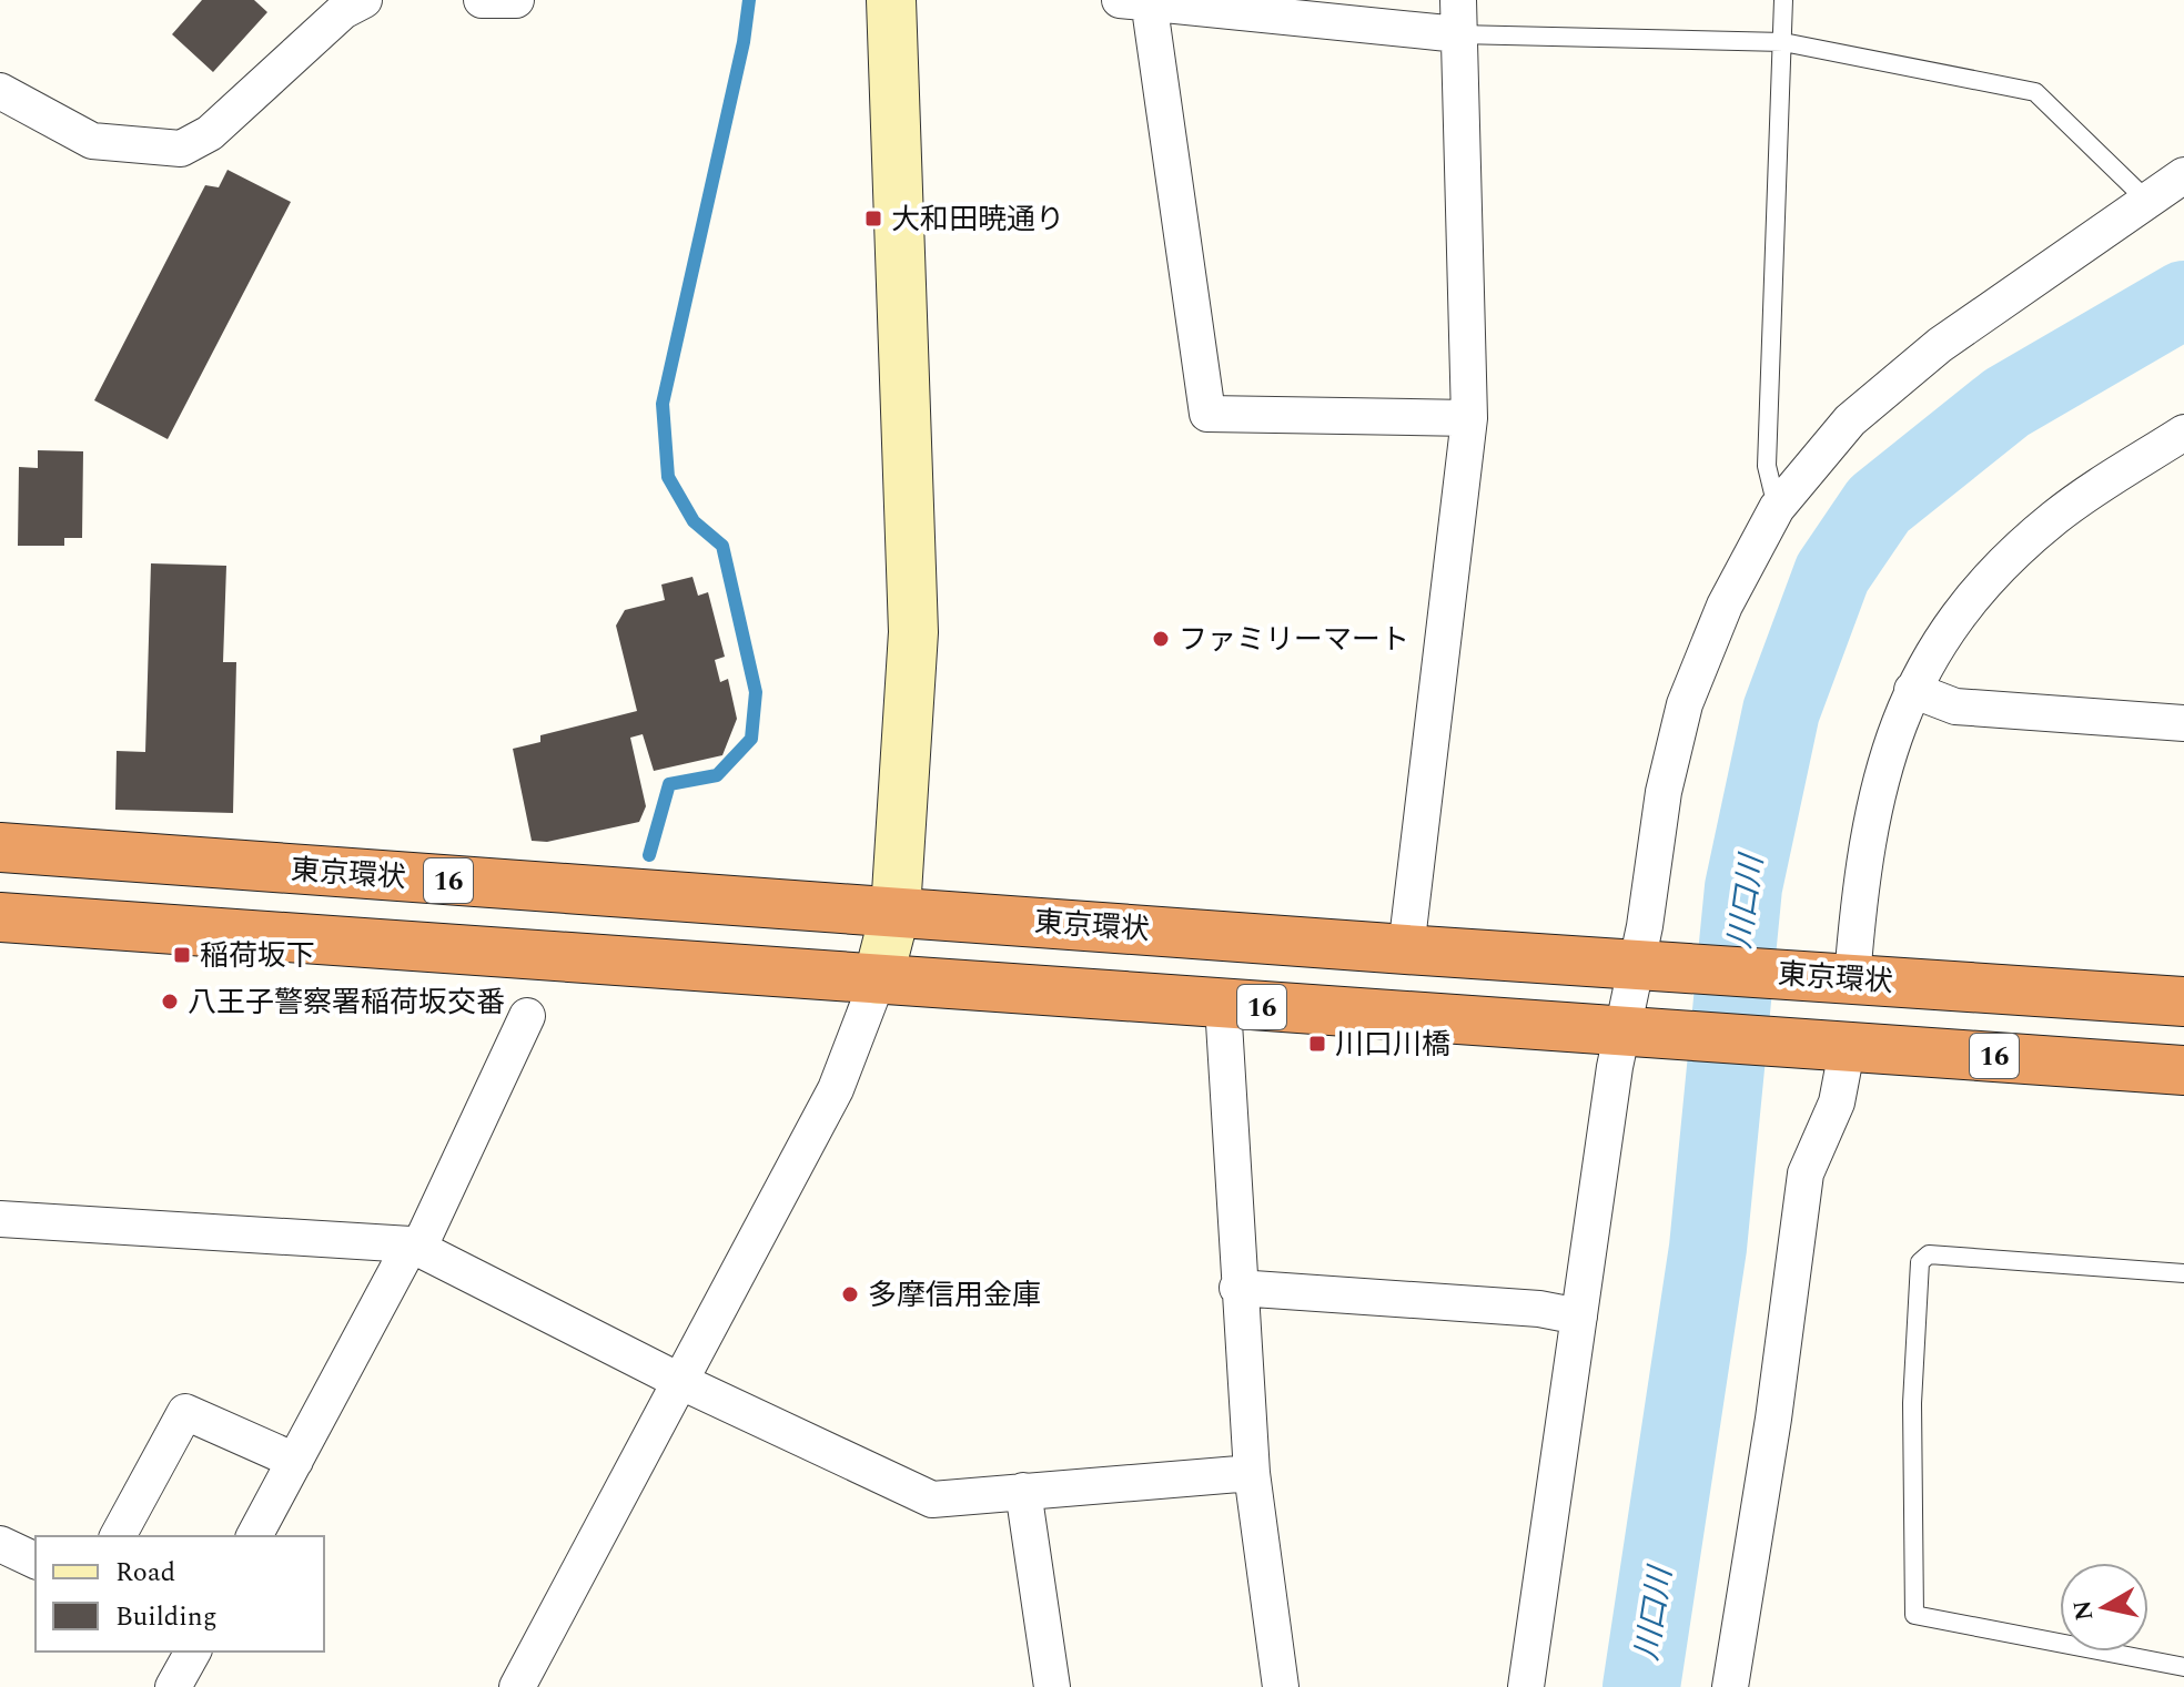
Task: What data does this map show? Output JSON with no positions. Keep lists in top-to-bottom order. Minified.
{"streets":{"highway":["東京環状","16"]},"water":["川口川"],"places":{"transit":["大和田暁通り","稲荷坂下","川口川橋"],"other":["ファミリーマート","八王子警察署稲荷坂交番","多摩信用金庫"]},"legend":["Road","Building"],"north":"left"}
